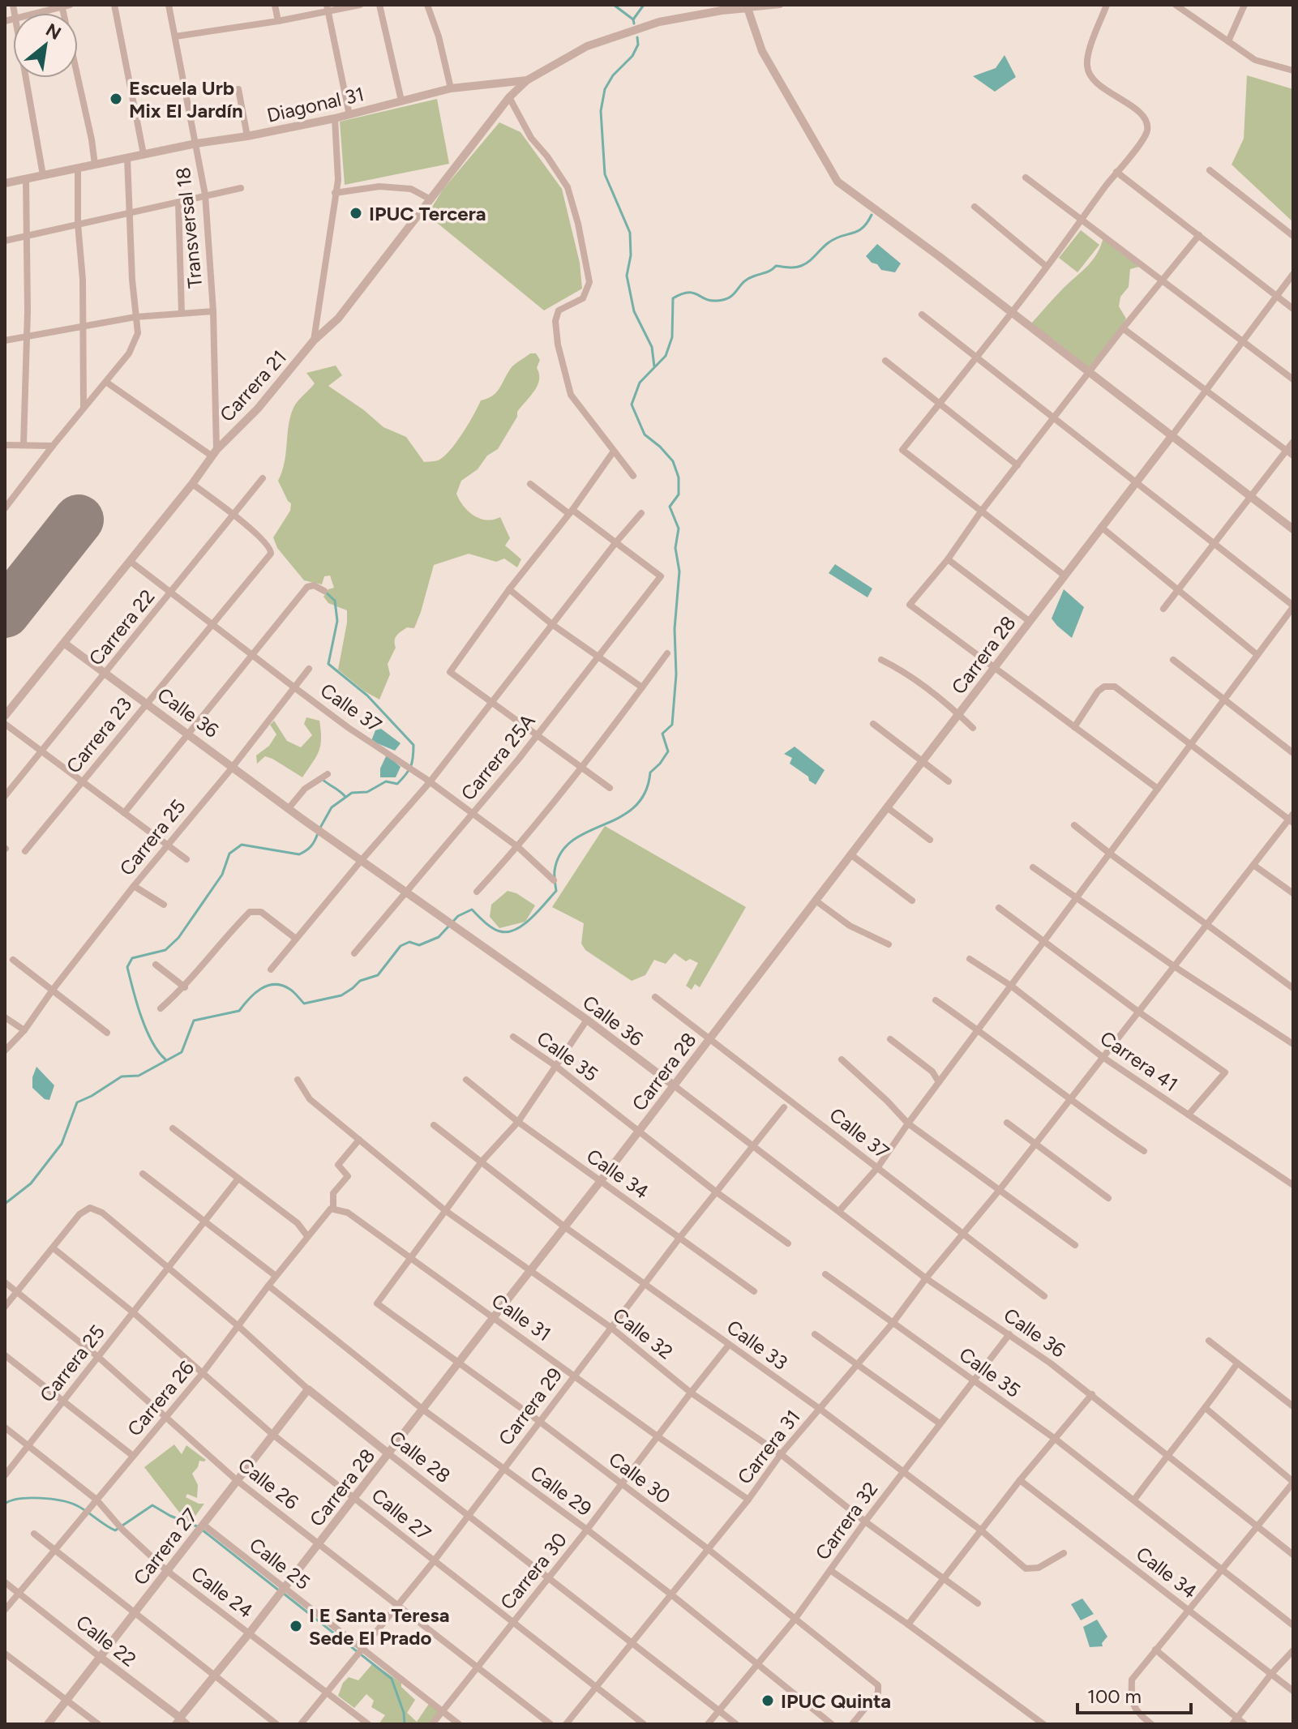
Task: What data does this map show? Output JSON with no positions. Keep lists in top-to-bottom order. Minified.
{"streets":{"street":["Diagonal 31","Transversal 18","Carrera 21","Carrera 22","Carrera 28","Calle 37","Calle 36","Carrera 23","Carrera 25A","Carrera 25","Calle 35","Carrera 41","Calle 34","Calle 31","Calle 32","Calle 33","Carrera 26","Carrera 29","Carrera 31","Calle 28","Calle 30","Calle 26","Calle 29","Calle 27","Carrera 32","Carrera 27","Calle 25","Carrera 30","Calle 24","Calle 22"]},"crossings":[["Diagonal 31","Transversal 18"],["Diagonal 31","Carrera 21"],["Transversal 18","Carrera 21"],["Carrera 21","Calle 37"],["Carrera 21","Calle 36"],["Carrera 22","Calle 37"],["Carrera 22","Calle 36"],["Carrera 22","Carrera 23"],["Carrera 28","Calle 37"],["Carrera 28","Calle 36"],["Carrera 28","Calle 35"],["Carrera 28","Calle 34"],["Carrera 28","Calle 31"],["Carrera 28","Calle 32"],["Carrera 28","Calle 33"],["Carrera 28","Calle 28"],["Carrera 28","Calle 30"],["Carrera 28","Calle 26"],["Carrera 28","Calle 29"],["Carrera 28","Calle 27"],["Carrera 28","Calle 25"],["Carrera 28","Calle 24"],["Carrera 28","Calle 22"],["Calle 37","Carrera 23"],["Calle 37","Carrera 25A"],["Calle 37","Carrera 25"],["Calle 37","Carrera 31"],["Calle 36","Carrera 23"],["Calle 36","Carrera 25A"],["Calle 36","Carrera 25"],["Calle 36","Carrera 29"],["Calle 36","Carrera 31"],["Calle 36","Carrera 32"],["Carrera 25","Calle 28"],["Carrera 25","Calle 26"],["Carrera 25","Calle 27"],["Carrera 25","Calle 24"],["Calle 35","Carrera 29"],["Calle 35","Carrera 31"],["Calle 35","Carrera 32"],["Carrera 41","Carrera 31"],["Calle 34","Carrera 29"],["Calle 31","Carrera 26"],["Calle 31","Carrera 29"],["Calle 31","Carrera 31"],["Calle 31","Calle 30"],["Calle 31","Carrera 30"],["Calle 32","Carrera 29"],["Calle 32","Carrera 31"],["Calle 32","Carrera 32"],["Calle 32","Carrera 30"],["Calle 33","Carrera 29"],["Calle 33","Carrera 31"],["Calle 33","Carrera 32"],["Calle 33","Carrera 30"],["Carrera 26","Calle 28"],["Carrera 26","Calle 26"],["Carrera 26","Calle 29"],["Carrera 26","Calle 27"],["Carrera 26","Calle 24"],["Carrera 26","Calle 22"],["Carrera 29","Calle 28"],["Carrera 29","Calle 30"],["Carrera 29","Calle 26"],["Carrera 29","Calle 29"],["Carrera 29","Calle 27"],["Carrera 29","Calle 25"],["Carrera 29","Calle 24"],["Carrera 31","Calle 28"],["Carrera 31","Calle 30"],["Carrera 31","Calle 29"],["Carrera 31","Calle 27"],["Calle 28","Calle 27"],["Calle 28","Carrera 32"],["Calle 28","Carrera 27"],["Calle 28","Carrera 30"],["Calle 30","Carrera 32"],["Calle 30","Carrera 30"],["Calle 26","Carrera 27"],["Calle 26","Carrera 30"],["Calle 29","Carrera 32"],["Calle 29","Carrera 30"],["Calle 27","Carrera 27"],["Calle 27","Carrera 30"],["Carrera 27","Calle 25"],["Carrera 27","Calle 24"],["Carrera 27","Calle 22"],["Calle 25","Carrera 30"]],"places":["Escuela Urb Mix El Jardín","IPUC Tercera","I E Santa Teresa Sede El Prado","IPUC Quinta"],"scale_bar":"100 m","north":"top right"}
